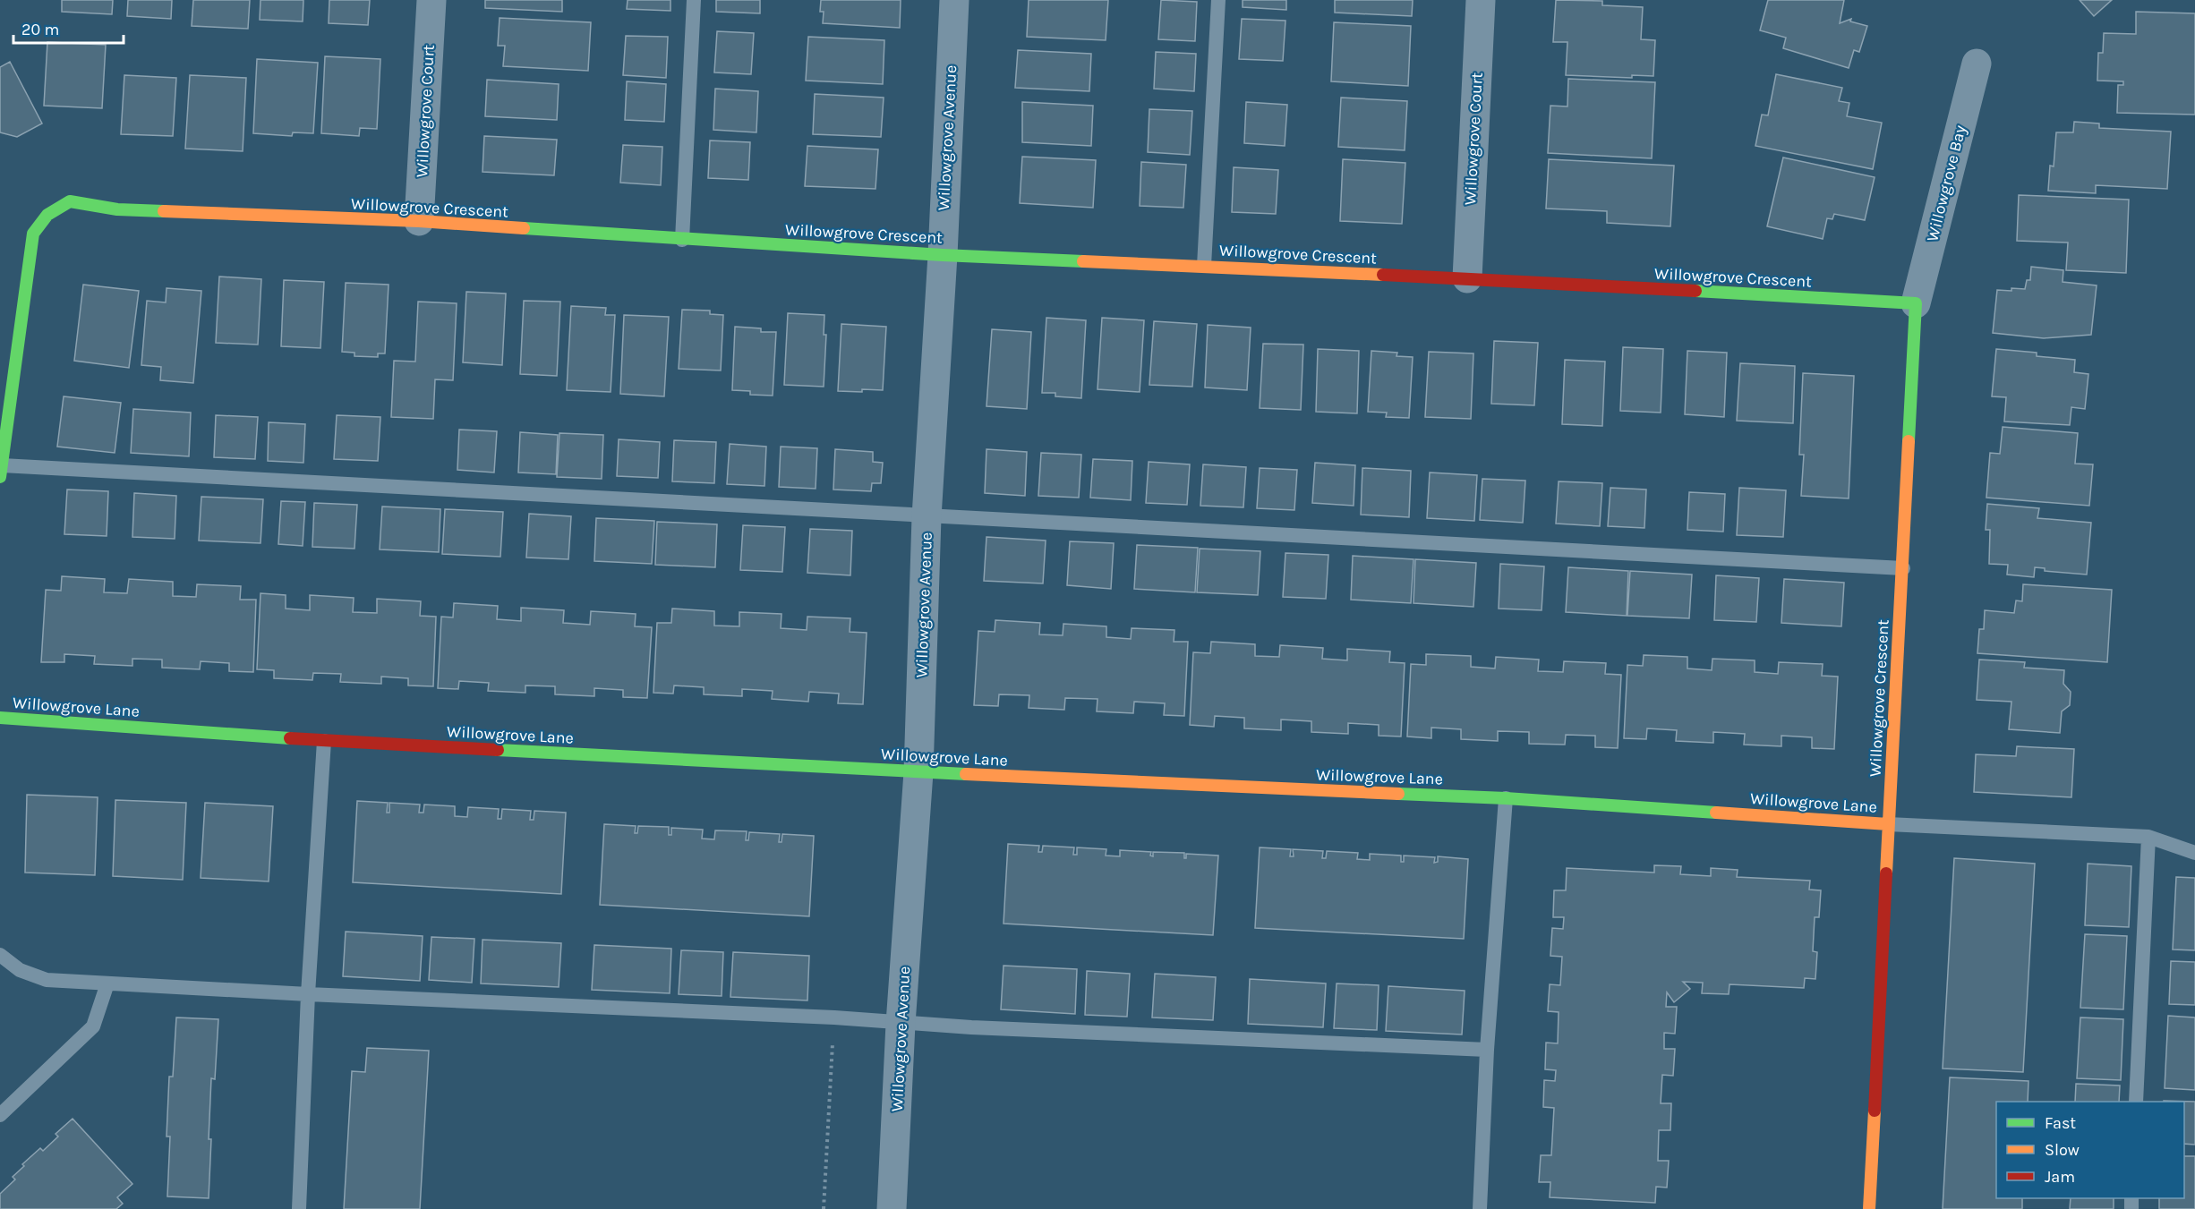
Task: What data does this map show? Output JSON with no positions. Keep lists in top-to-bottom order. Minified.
{"streets":{"street":["Willowgrove Court","Willowgrove Avenue","Willowgrove Bay","Willowgrove Crescent","Willowgrove Lane"]},"crossings":[["Willowgrove Court","Willowgrove Crescent"],["Willowgrove Avenue","Willowgrove Crescent"],["Willowgrove Avenue","Willowgrove Lane"],["Willowgrove Bay","Willowgrove Crescent"],["Willowgrove Crescent","Willowgrove Lane"]],"legend":["Fast","Slow","Jam"],"scale_bar":"20 m"}
